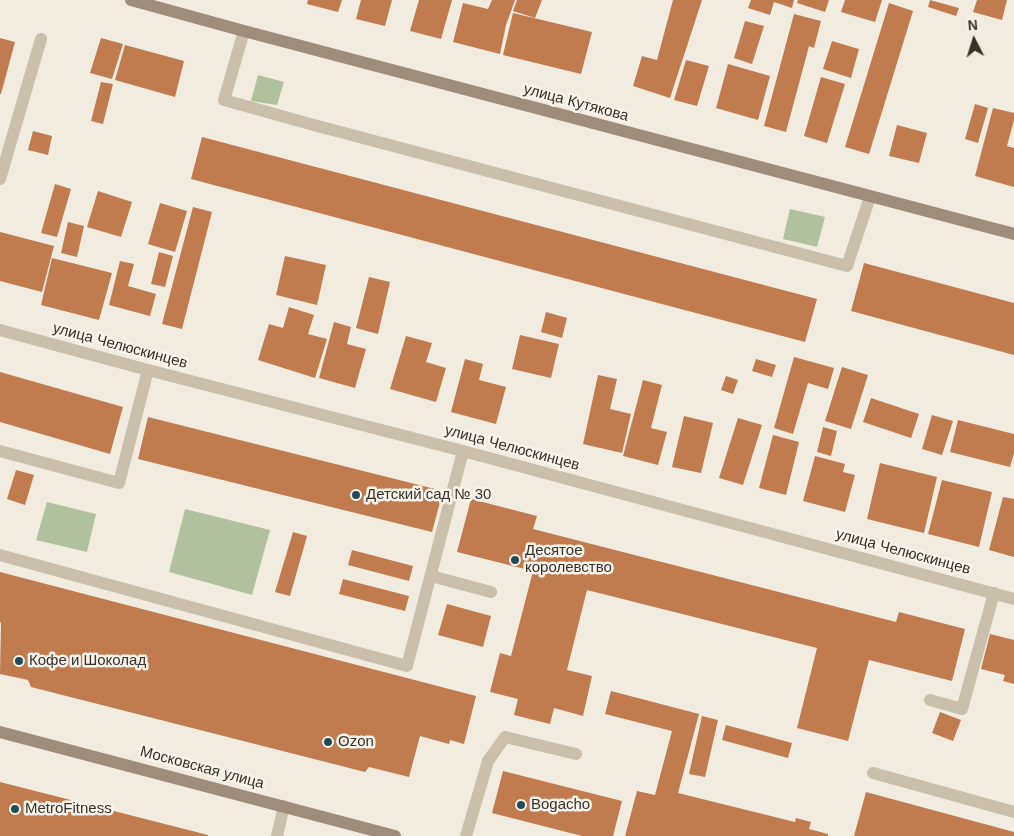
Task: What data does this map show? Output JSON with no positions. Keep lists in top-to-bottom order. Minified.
{"streets":{"street":["улица Кутякова","улица Челюскинцев","Московская улица"]},"places":["Детский сад № 30","Десятое королевство","Кофе и Шоколад","Ozon","Bogacho","MetroFitness"],"north":"top"}
